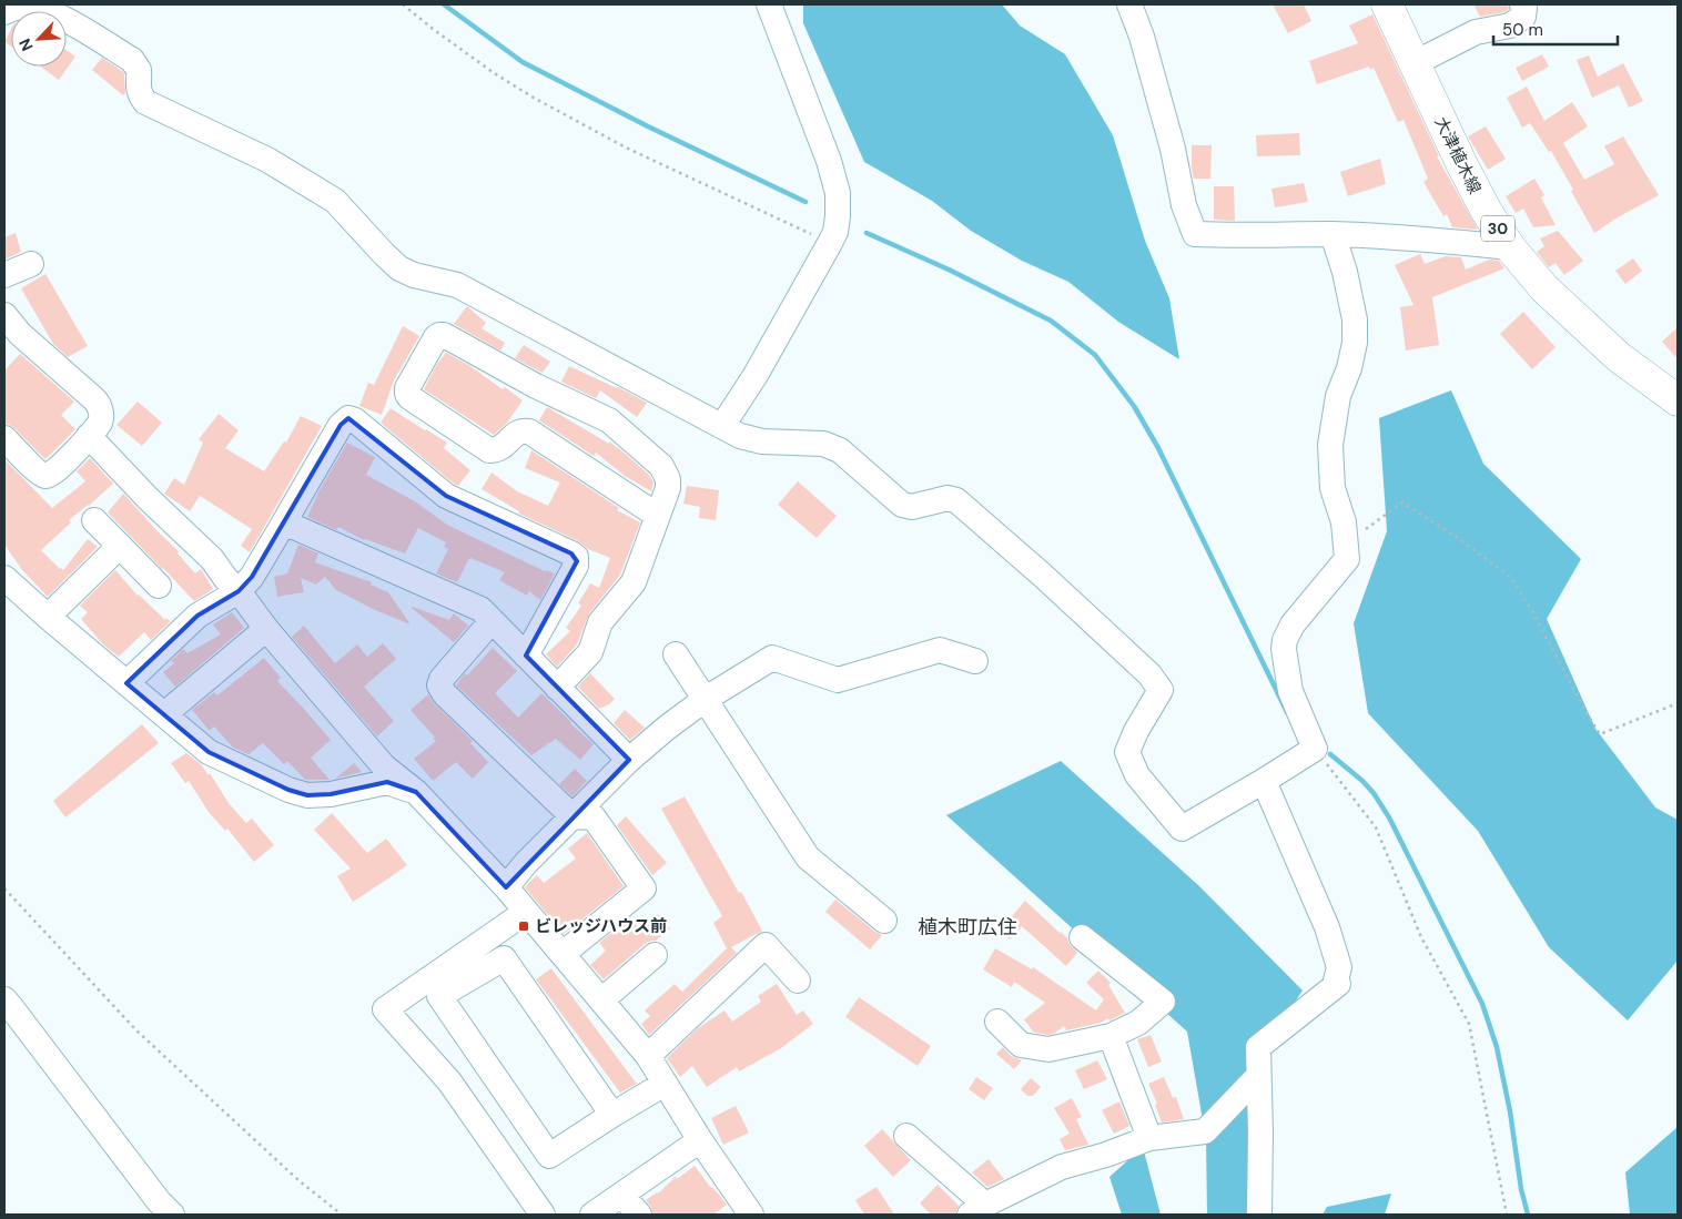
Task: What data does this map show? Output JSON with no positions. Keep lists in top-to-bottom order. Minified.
{"streets":{"main road":["大津植木線","30"]},"districts":["植木町広住"],"places":{"transit":["ビレッジハウス前"]},"scale_bar":"50 m","north":"bottom left"}
